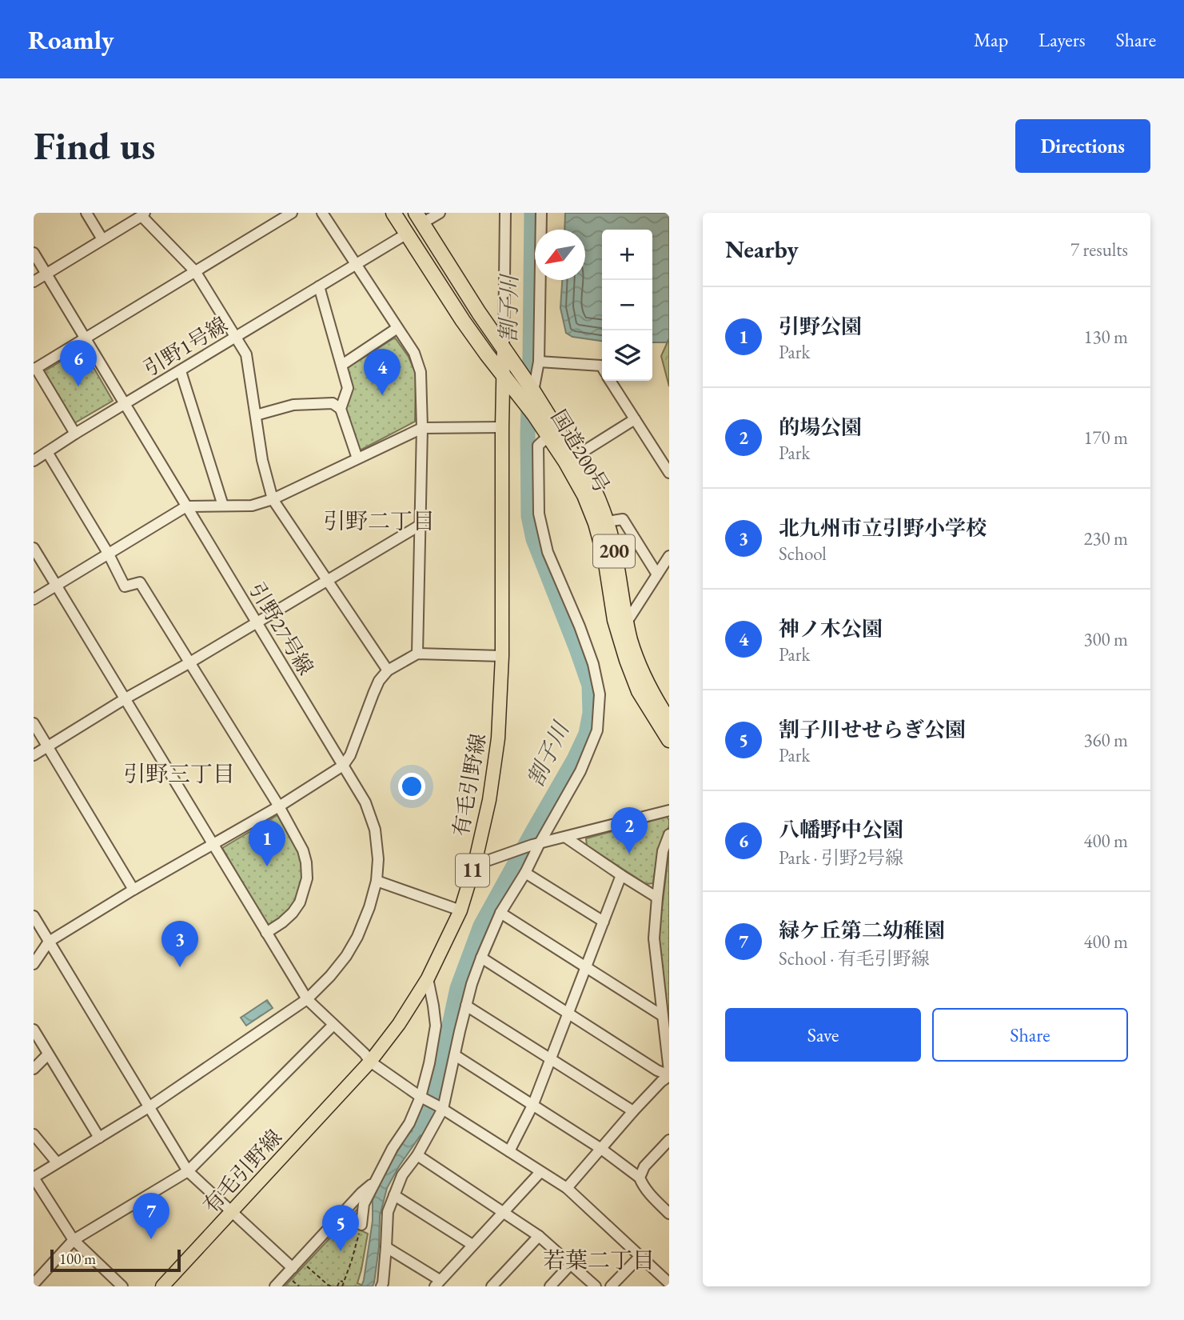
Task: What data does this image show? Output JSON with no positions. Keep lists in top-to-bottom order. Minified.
{"streets":{"highway":["国道200号","200"],"main road":["有毛引野線","11"],"street":["引野1号線","引野27号線"]},"crossings":[["引野1号線","国道200号"],["引野1号線","200"],["引野1号線","引野27号線"],["国道200号","200"],["国道200号","有毛引野線"]],"districts":["引野二丁目","引野三丁目","若葉二丁目"],"water":["割子川"],"scale_bar":"100 m","north":"bottom left","page":{"header":"Roamly","nav":["Map","Layers","Share"],"buttons":["Directions",["Save","Share"]],"title":"Find us","heading":["Nearby","7 results"],"map_buttons":["+","−"],"list":[{"mark":"1","name":"引野公園","note":"Park","value":"130 m"},{"mark":"2","name":"的場公園","note":"Park","value":"170 m"},{"mark":"3","name":"北九州市立引野小学校","note":"School","value":"230 m"},{"mark":"4","name":"神ノ木公園","note":"Park","value":"300 m"},{"mark":"5","name":"割子川せせらぎ公園","note":"Park","value":"360 m"},{"mark":"6","name":"八幡野中公園","note":"Park · 引野2号線","value":"400 m"},{"mark":"7","name":"緑ケ丘第二幼稚園","note":"School · 有毛引野線","value":"400 m"}],"pins":["6","4","2","1","3","7","5"],"scale":"100 m"}}
